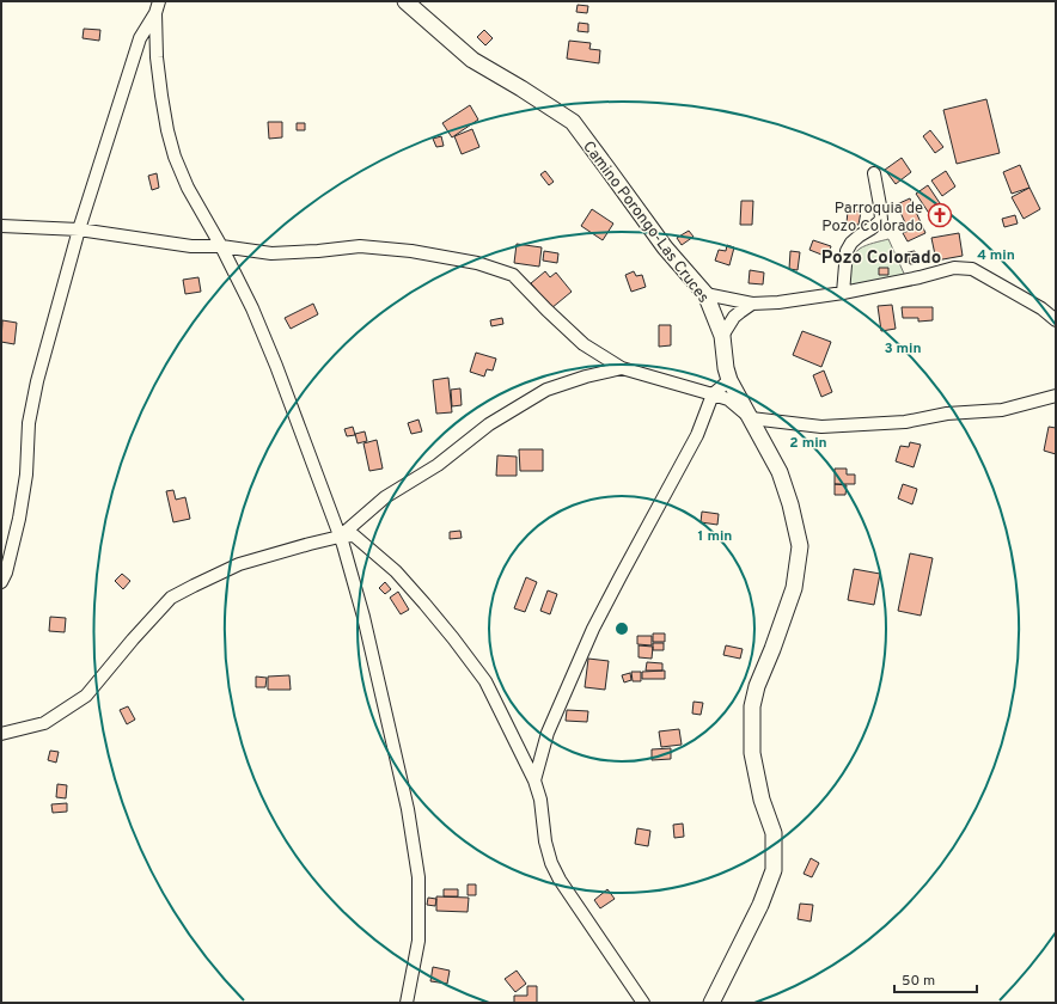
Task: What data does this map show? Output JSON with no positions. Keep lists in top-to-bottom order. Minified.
{"streets":{"main road":["Camino Porongo-Las Cruces"]},"districts":["Pozo Colorado"],"places":{"church":["Parroquia de Pozo Colorado"]},"scale_bar":"50 m","rings":["4 min","3 min","2 min","1 min"]}
